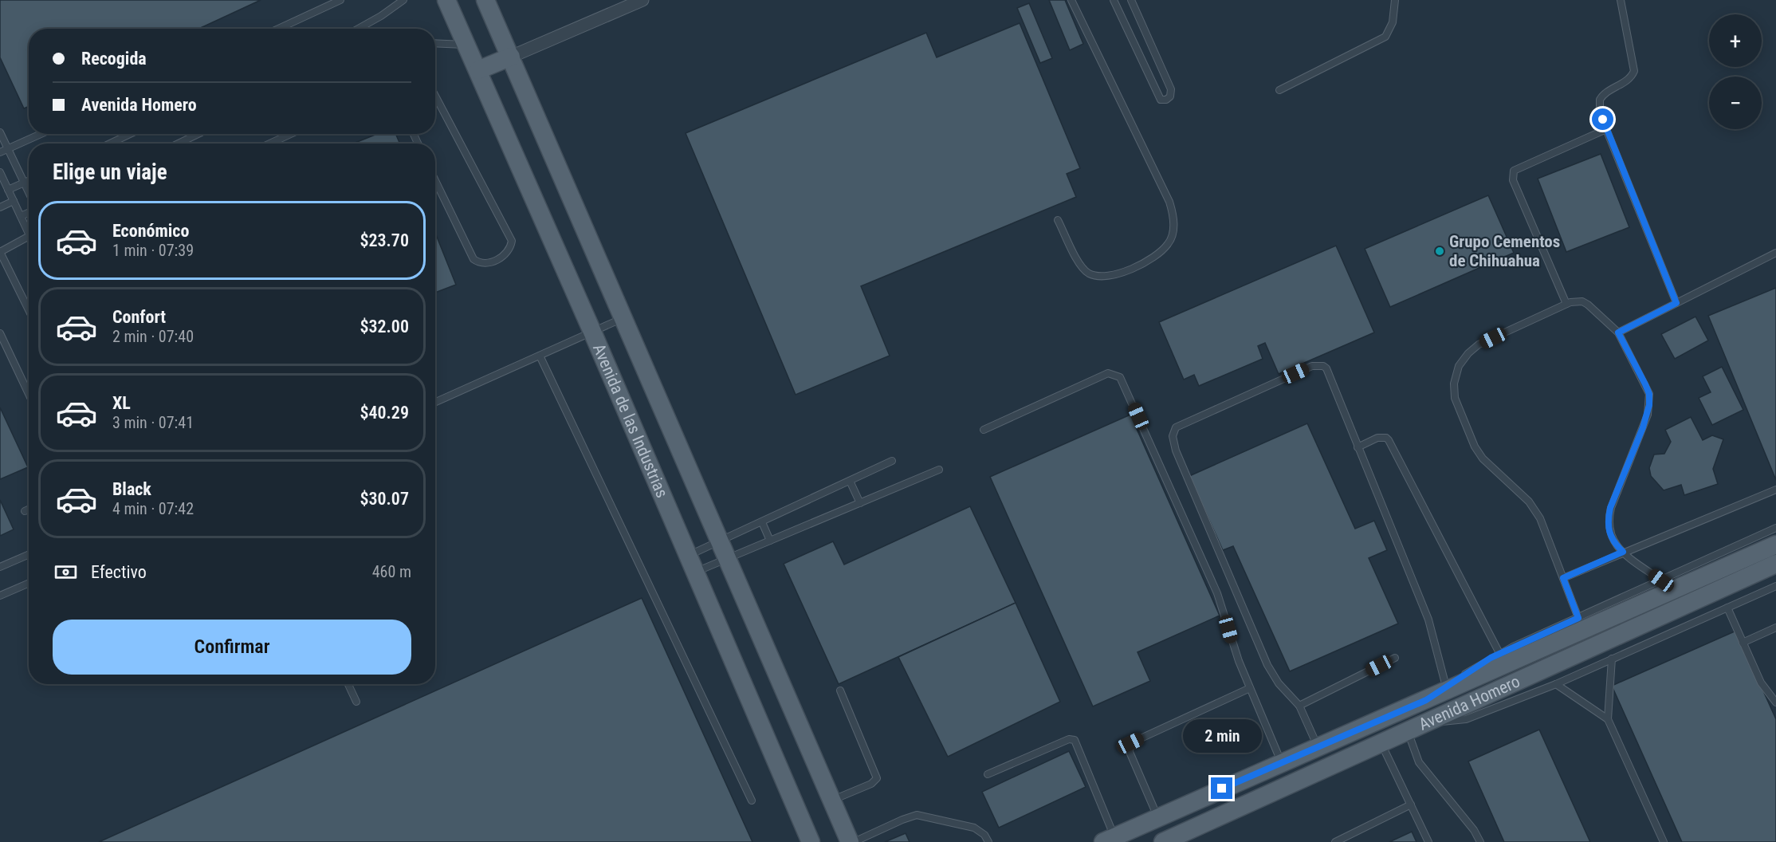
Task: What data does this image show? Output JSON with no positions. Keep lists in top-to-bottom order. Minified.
{"streets":{"main road":["Avenida de las Industrias","Avenida Homero"]},"places":["Grupo Cementos de Chihuahua"],"page":{"map_buttons":["+","−"],"banner":["Recogida","Avenida Homero"],"heading":"Elige un viaje","list":[{"name":"Económico","note":"1 min · 07:39","value":"$23.70"},{"name":"Confort","note":"2 min · 07:40","value":"$32.00"},{"name":"XL","note":"3 min · 07:41","value":"$40.29"},{"name":"Black","note":"4 min · 07:42","value":"$30.07"}],"pay":["Efectivo","460 m"],"buttons":"Confirmar","bubble":"2 min"}}
